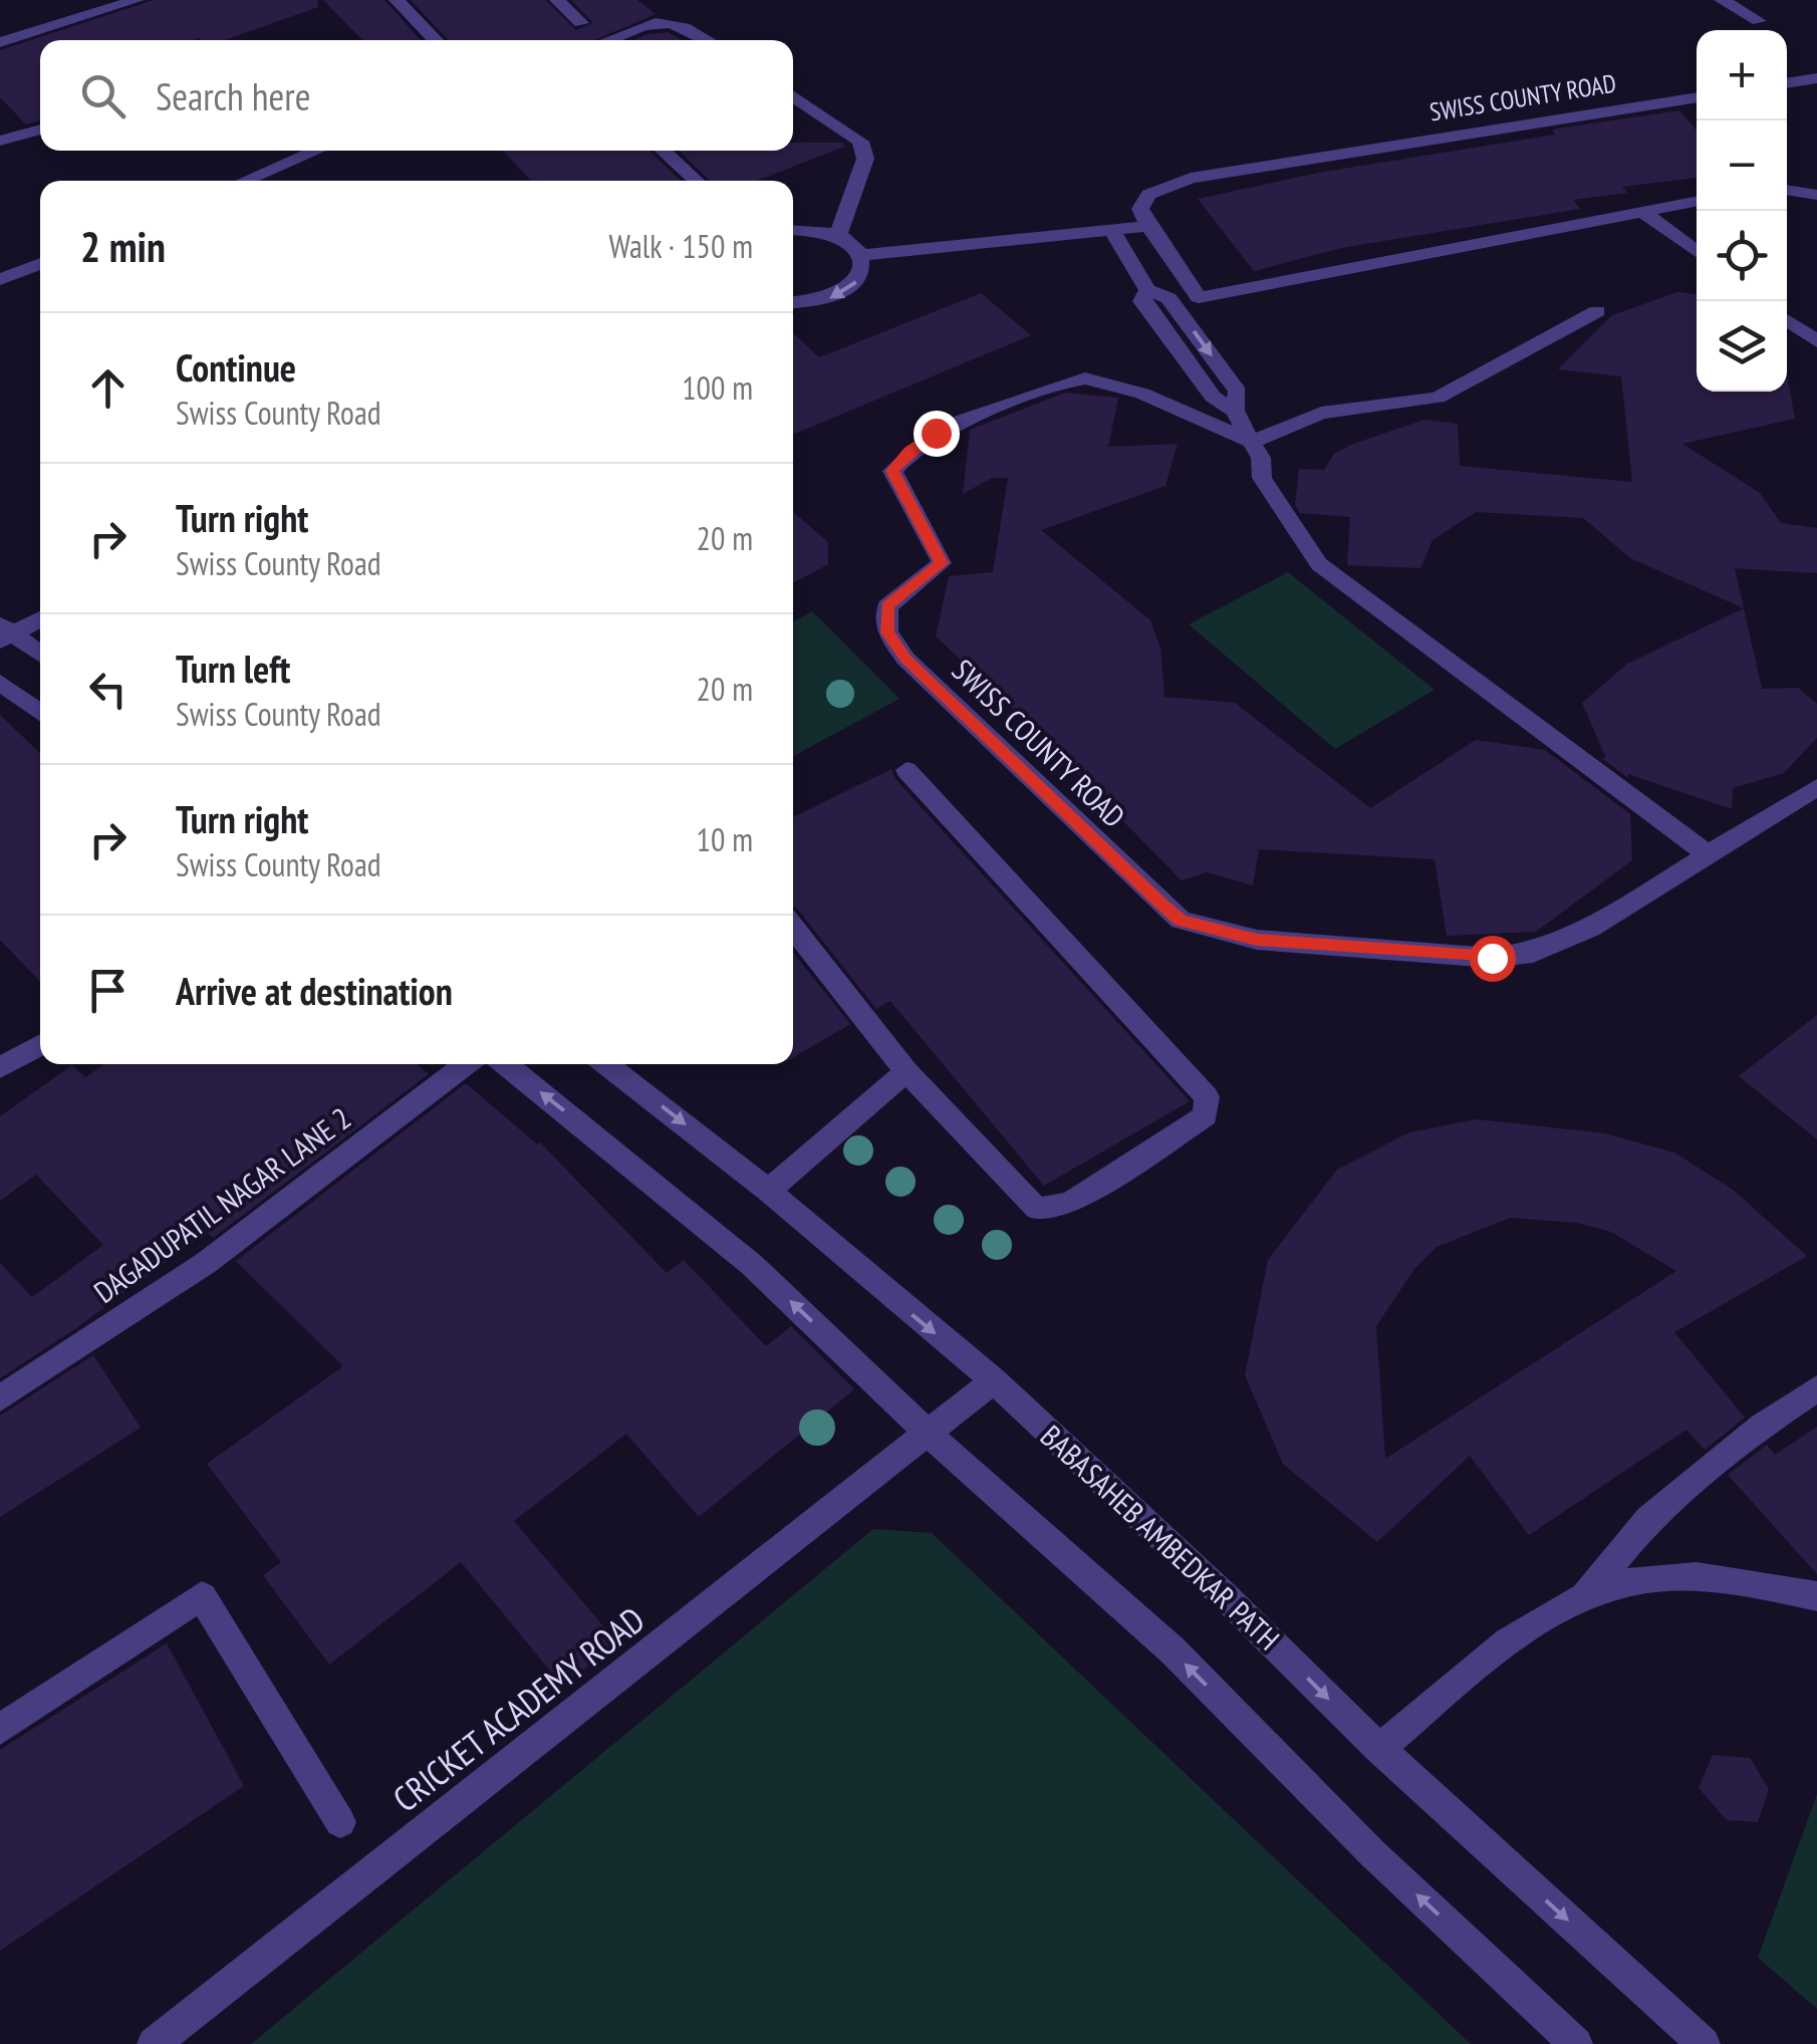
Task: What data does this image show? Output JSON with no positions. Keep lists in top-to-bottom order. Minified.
{"streets":{"street":["SWISS COUNTY ROAD","DAGADUPATIL NAGAR LANE 2","BABASAHEB AMBEDKAR PATH","CRICKET ACADEMY ROAD"]},"crossings":[["BABASAHEB AMBEDKAR PATH","CRICKET ACADEMY ROAD"]],"page":{"map_buttons":["+","−"],"search":"Search here","heading":["2 min","Walk · 150 m"],"list":[["Continue","Swiss County Road","100 m"],["Turn right","Swiss County Road","20 m"],["Turn left","Swiss County Road","20 m"],["Turn right","Swiss County Road","10 m"],"Arrive at destination"]}}
